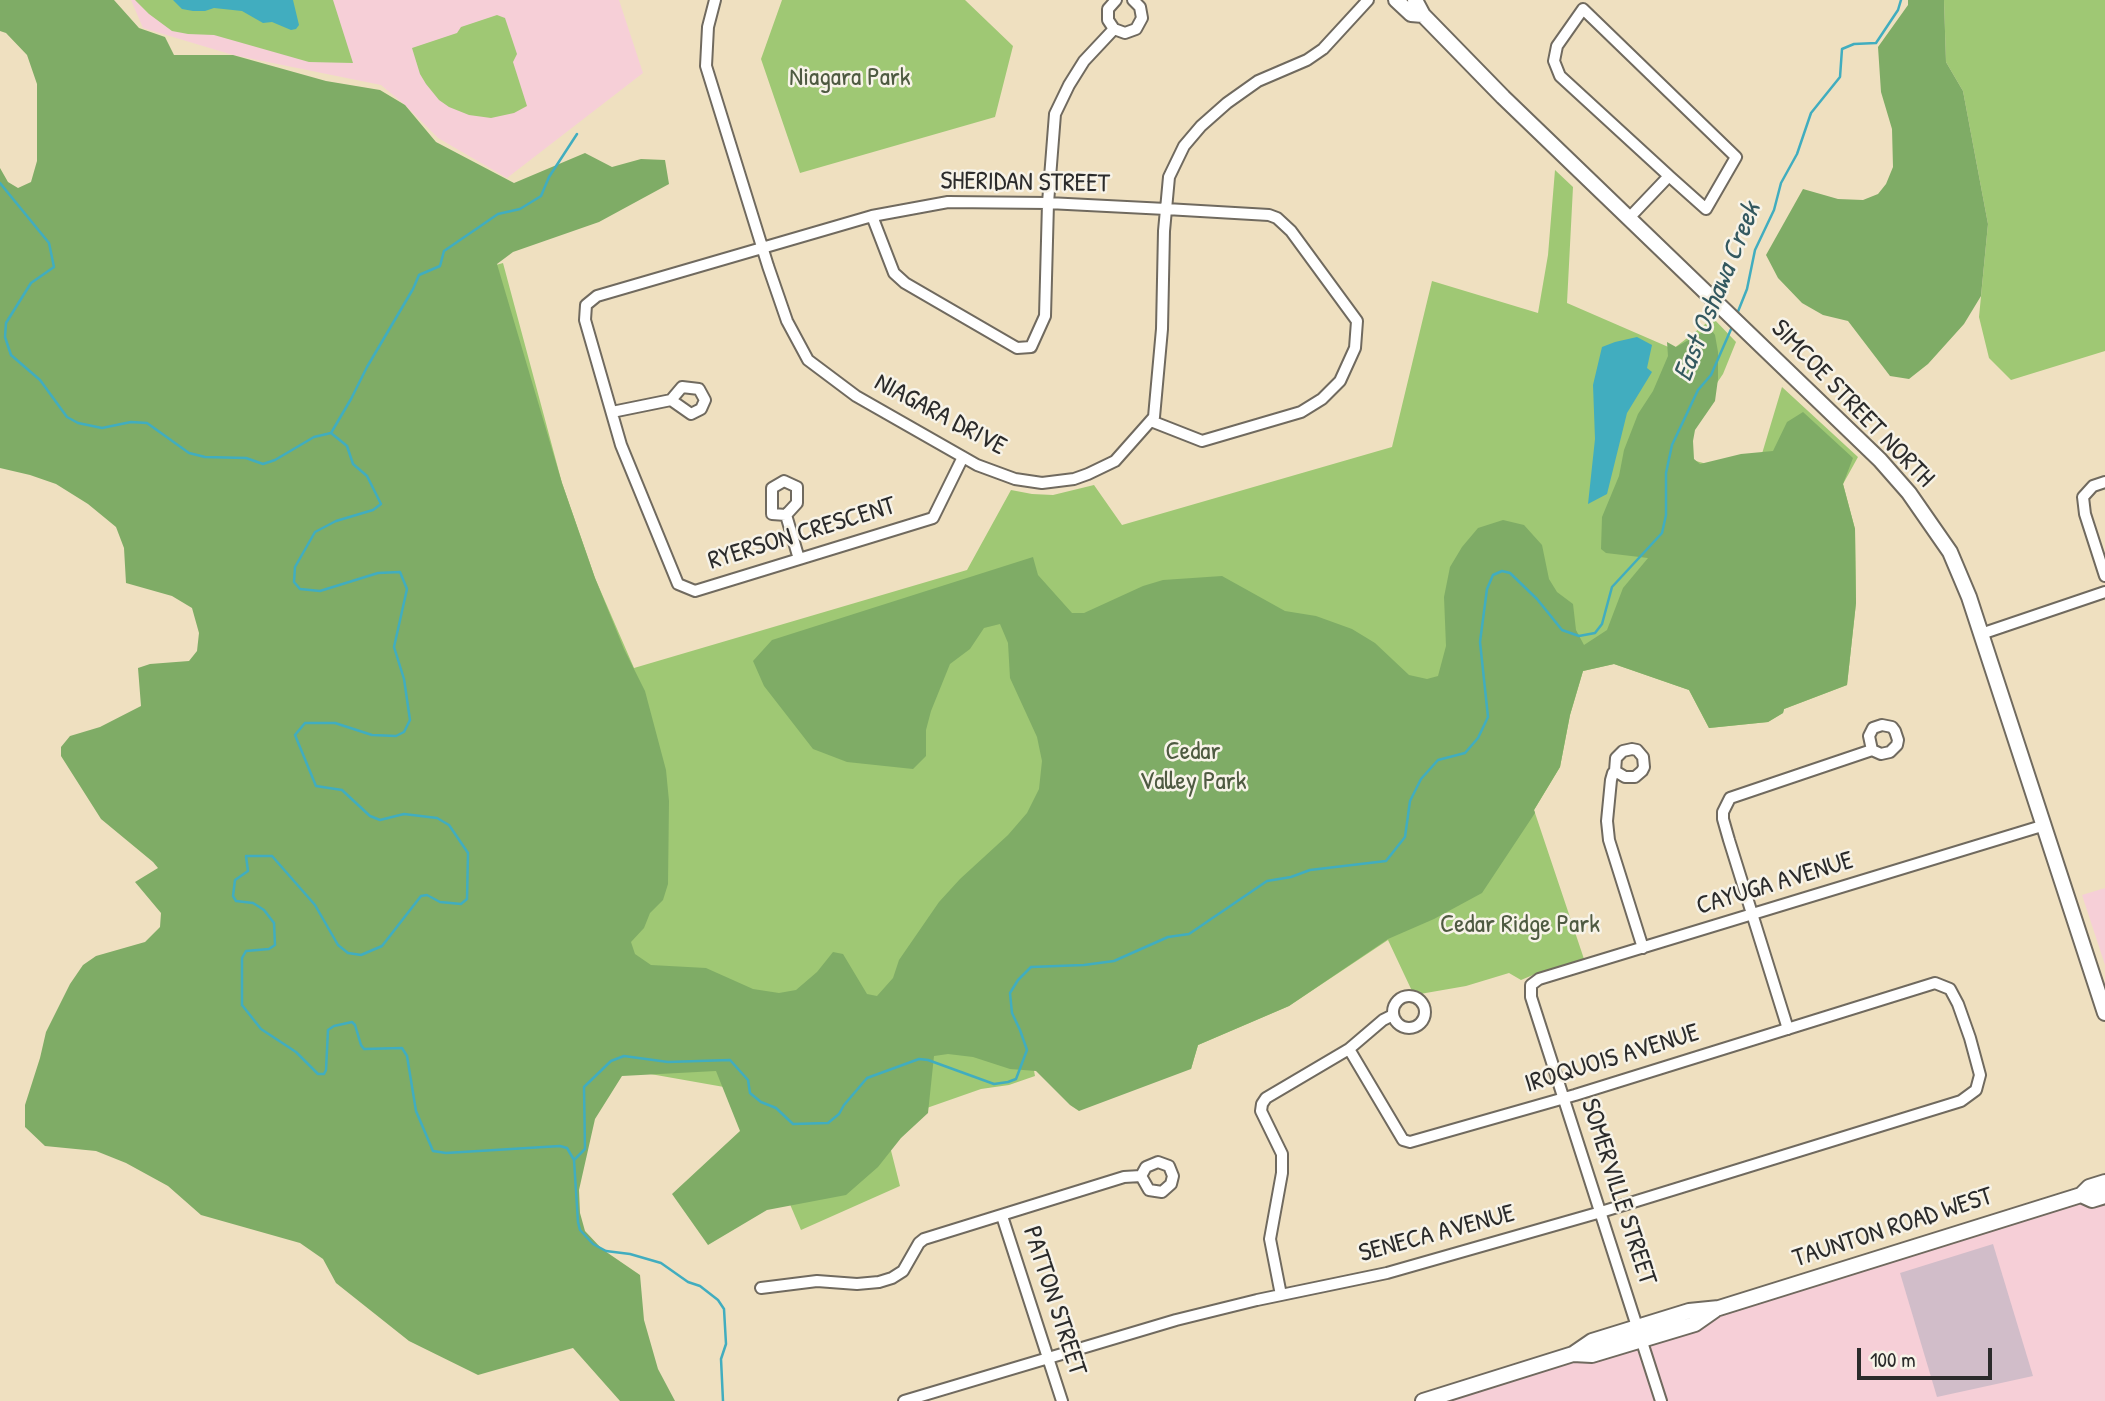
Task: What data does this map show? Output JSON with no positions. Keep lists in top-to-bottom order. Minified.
{"streets":{"main road":["SIMCOE STREET NORTH","TAUNTON ROAD WEST"],"street":["SHERIDAN STREET","NIAGARA DRIVE","RYERSON CRESCENT","CAYUGA AVENUE","IROQUOIS AVENUE","SOMERVILLE STREET","SENECA AVENUE","PATTON STREET"]},"crossings":[["SHERIDAN STREET","NIAGARA DRIVE"],["SHERIDAN STREET","RYERSON CRESCENT"],["SIMCOE STREET NORTH","CAYUGA AVENUE"],["NIAGARA DRIVE","RYERSON CRESCENT"],["CAYUGA AVENUE","SOMERVILLE STREET"],["IROQUOIS AVENUE","SOMERVILLE STREET"],["IROQUOIS AVENUE","SENECA AVENUE"],["SOMERVILLE STREET","TAUNTON ROAD WEST"],["SOMERVILLE STREET","SENECA AVENUE"],["SENECA AVENUE","PATTON STREET"]],"water":["East Oshawa Creek"],"parks":["Niagara Park","Cedar Valley Park","Cedar Ridge Park"],"scale_bar":"100 m"}
